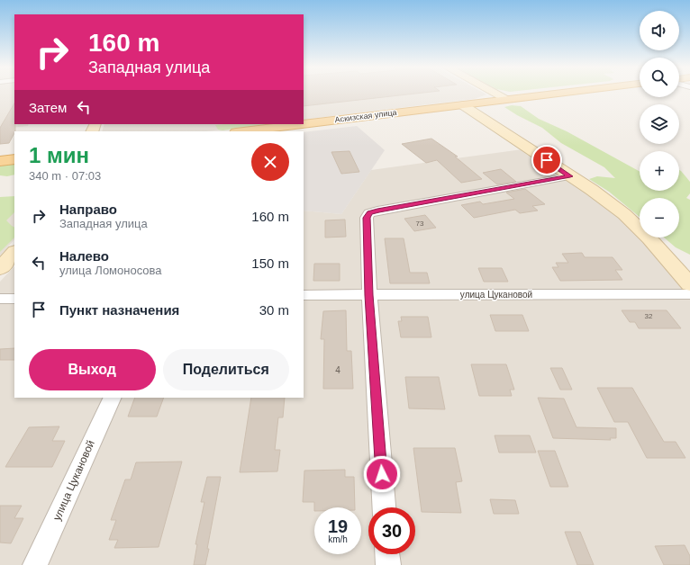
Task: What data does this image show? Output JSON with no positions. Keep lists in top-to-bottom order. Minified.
{"streets":{"main road":["Аскизская улица"],"street":["улица Цукановой"]},"house_numbers":["73","32","4"],"page":{"map_buttons":["+","−"],"turn":["160 m","Западная улица"],"then":"Затем","heading":["1 мин","340 m · 07:03"],"list":[{"name":"Направо","note":"Западная улица","value":"160 m"},{"name":"Налево","note":"улица Ломоносова","value":"150 m"},{"name":"Пункт назначения","value":"30 m"}],"buttons":["Выход","Поделиться"],"speed":"19 km/h","limit":"30"}}
